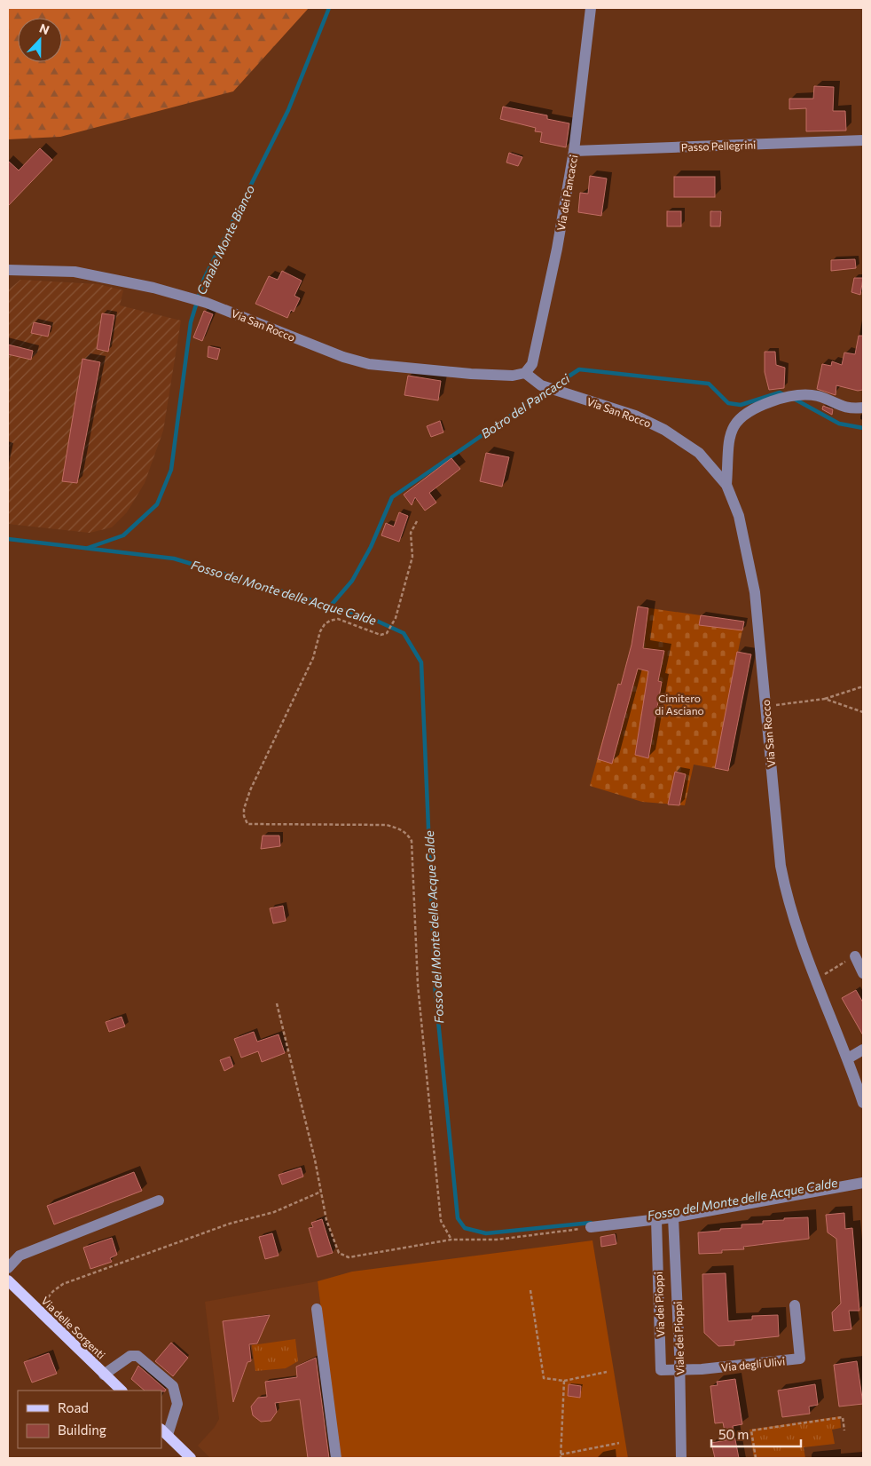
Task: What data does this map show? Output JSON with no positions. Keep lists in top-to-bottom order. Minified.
{"streets":{"main road":["Via delle Sorgenti"],"street":["Passo Pellegrini","Via dei Pancacci","Via San Rocco","Via dei Pioppi","Viale dei Pioppi","Via degli Ulivi"]},"crossings":[["Passo Pellegrini","Via dei Pancacci"],["Via dei Pancacci","Via San Rocco"],["Via dei Pioppi","Viale dei Pioppi"],["Via dei Pioppi","Via degli Ulivi"],["Viale dei Pioppi","Via degli Ulivi"]],"water":["Canale Monte Bianco","Botro del Pancacci","Fosso del Monte delle Acque Calde"],"parks":["Cimitero di Asciano"],"legend":["Road","Building"],"scale_bar":"50 m","north":"top"}
